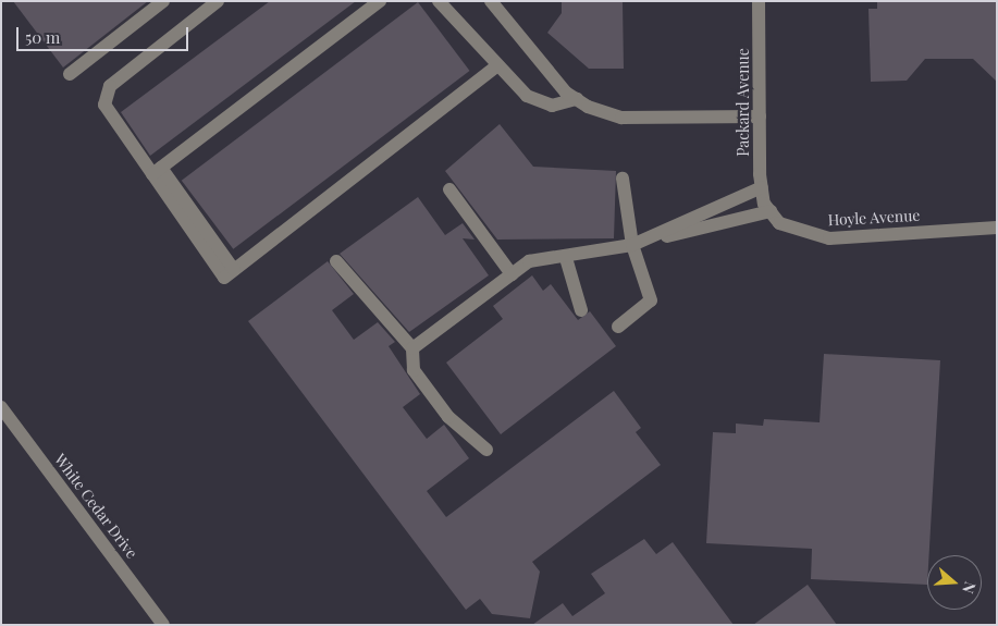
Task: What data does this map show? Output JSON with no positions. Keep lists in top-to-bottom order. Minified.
{"streets":{"street":["Packard Avenue","Hoyle Avenue","White Cedar Drive"]},"crossings":[["Packard Avenue","Hoyle Avenue"]],"scale_bar":"50 m","north":"right"}
